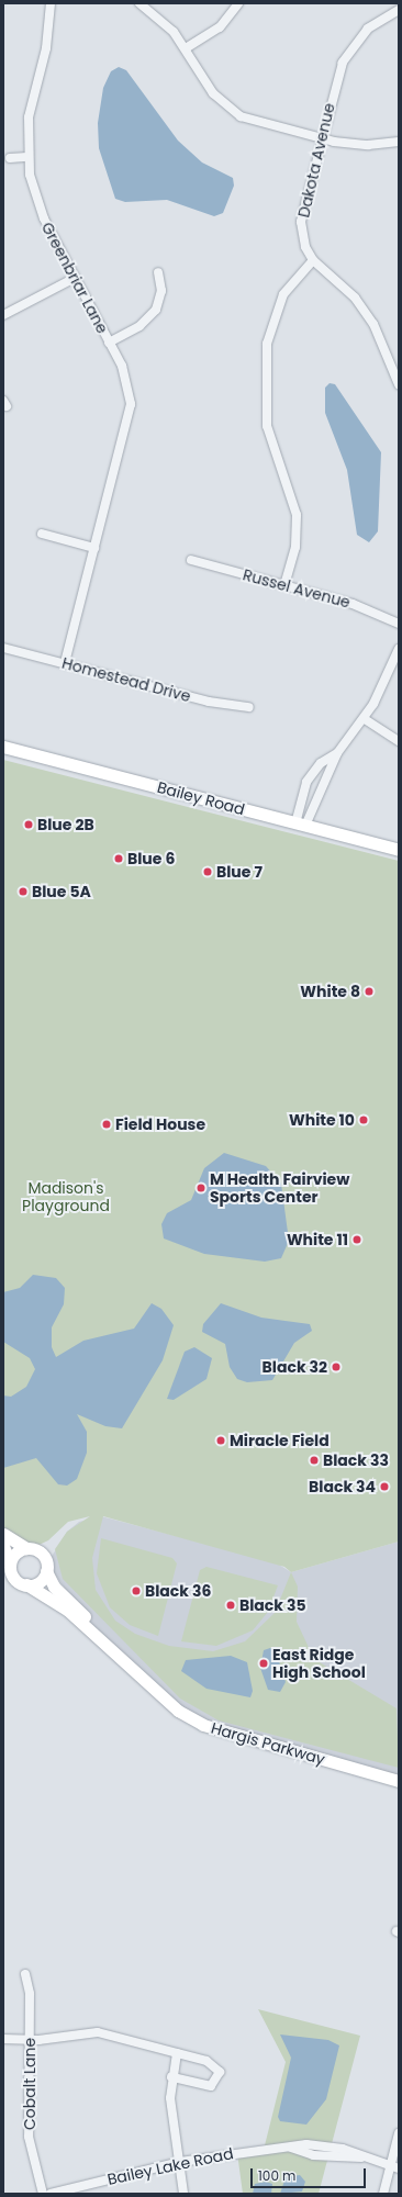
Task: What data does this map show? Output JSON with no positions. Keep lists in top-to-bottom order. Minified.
{"streets":{"street":["Dakota Avenue","Greenbriar Lane","Russel Avenue","Homestead Drive","Bailey Road","Hargis Parkway","Cobalt Lane","Bailey Lake Road"]},"crossings":[["Greenbriar Lane","Homestead Drive"]],"parks":["Madison's Playground"],"places":["Blue 2B","Blue 6","Blue 7","Blue 5A","White 8","White 10","Field House","M Health Fairview Sports Center","White 11","Black 32","Miracle Field","Black 33","Black 34","Black 36","Black 35","East Ridge High School"],"scale_bar":"100 m"}
